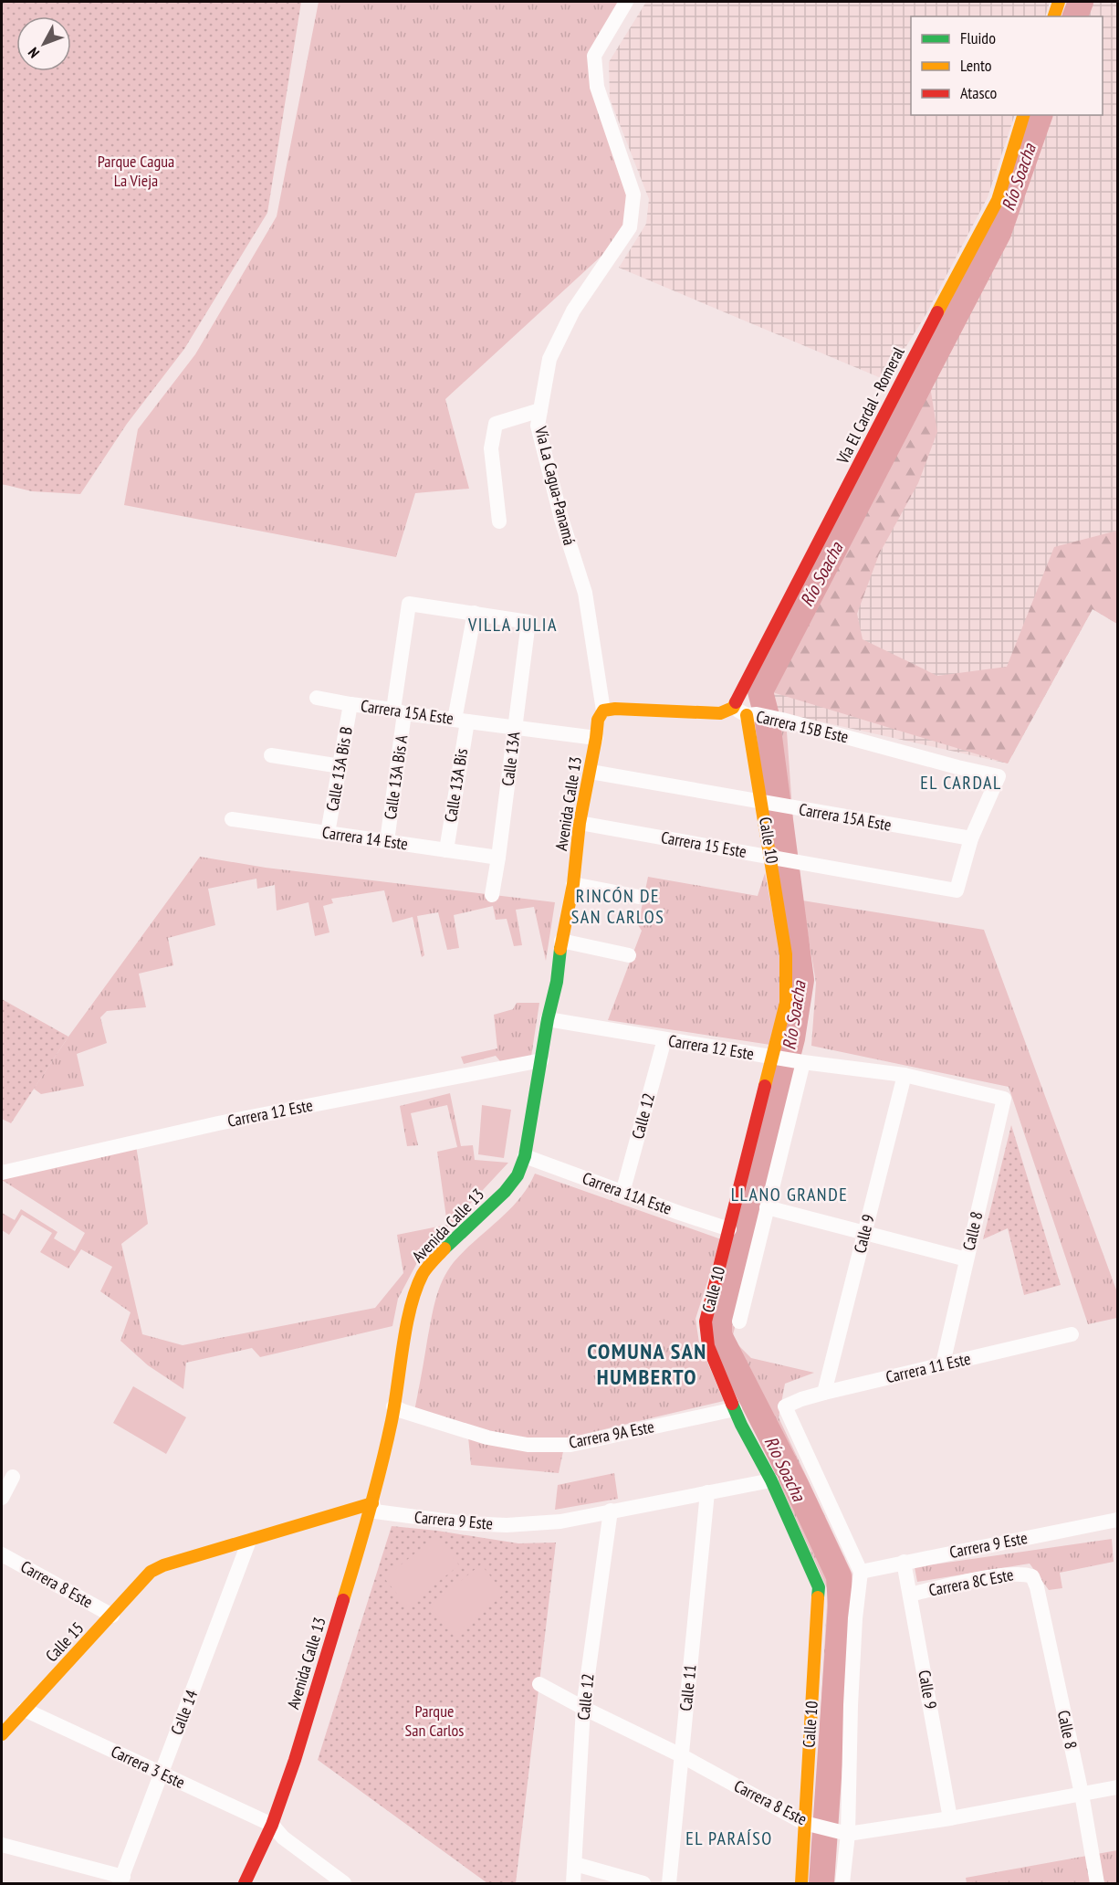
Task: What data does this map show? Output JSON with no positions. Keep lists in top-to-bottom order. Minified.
{"streets":{"main road":["Vía El Cardal - Romeral","Carrera 15B Este","Avenida Calle 13","Calle 10","Calle 15"],"street":["Vía La Cagua-Panamá","Carrera 15A Este","Calle 13A","Calle 13A Bis B","Calle 13A Bis A","Calle 13A Bis","Carrera 14 Este","Carrera 15 Este","Carrera 12 Este","Calle 12","Carrera 11A Este","Calle 8","Calle 9","Carrera 11 Este","Carrera 9A Este","Carrera 9 Este","Carrera 8C Este","Carrera 8 Este","Calle 11","Calle 14","Carrera 3 Este"]},"crossings":[["Vía El Cardal - Romeral","Carrera 15B Este"],["Vía El Cardal - Romeral","Calle 10"],["Vía La Cagua-Panamá","Carrera 15B Este"],["Vía La Cagua-Panamá","Avenida Calle 13"],["Carrera 15A Este","Carrera 15B Este"],["Carrera 15A Este","Calle 13A"],["Carrera 15A Este","Calle 13A Bis B"],["Carrera 15A Este","Calle 13A Bis A"],["Carrera 15A Este","Calle 13A Bis"],["Carrera 15A Este","Avenida Calle 13"],["Carrera 15A Este","Calle 10"],["Carrera 15A Este","Carrera 15 Este"],["Carrera 15B Este","Avenida Calle 13"],["Carrera 15B Este","Calle 10"],["Carrera 15B Este","Carrera 15 Este"],["Calle 13A","Calle 13A Bis"],["Calle 13A","Carrera 14 Este"],["Calle 13A Bis B","Carrera 14 Este"],["Calle 13A Bis A","Carrera 14 Este"],["Calle 13A Bis","Carrera 14 Este"],["Avenida Calle 13","Carrera 15 Este"],["Avenida Calle 13","Carrera 12 Este"],["Avenida Calle 13","Carrera 11A Este"],["Avenida Calle 13","Carrera 9A Este"],["Avenida Calle 13","Carrera 9 Este"],["Avenida Calle 13","Carrera 3 Este"],["Calle 10","Carrera 15 Este"],["Calle 10","Carrera 12 Este"],["Calle 10","Carrera 11A Este"],["Calle 10","Carrera 9A Este"],["Calle 10","Carrera 9 Este"],["Calle 10","Carrera 8 Este"],["Carrera 12 Este","Calle 12"],["Carrera 12 Este","Calle 8"],["Carrera 12 Este","Calle 9"],["Calle 12","Carrera 11A Este"],["Calle 12","Carrera 9 Este"],["Calle 12","Carrera 8 Este"],["Calle 8","Carrera 11 Este"],["Calle 8","Carrera 8C Este"],["Calle 8","Carrera 8 Este"],["Calle 9","Carrera 11 Este"],["Calle 9","Carrera 9 Este"],["Calle 9","Carrera 8C Este"],["Calle 9","Carrera 8 Este"],["Carrera 11 Este","Carrera 9 Este"],["Carrera 9 Este","Calle 11"],["Carrera 8 Este","Calle 15"],["Carrera 8 Este","Calle 11"],["Calle 15","Calle 14"],["Calle 15","Carrera 3 Este"],["Calle 14","Carrera 3 Este"]],"districts":["VILLA JULIA","EL CARDAL","RINCÓN DE SAN CARLOS","LLANO GRANDE","COMUNA SAN HUMBERTO","EL PARAÍSO"],"water":["Río Soacha"],"parks":["Parque Cagua La Vieja","Parque San Carlos"],"legend":["Fluido","Lento","Atasco"],"north":"bottom left"}
